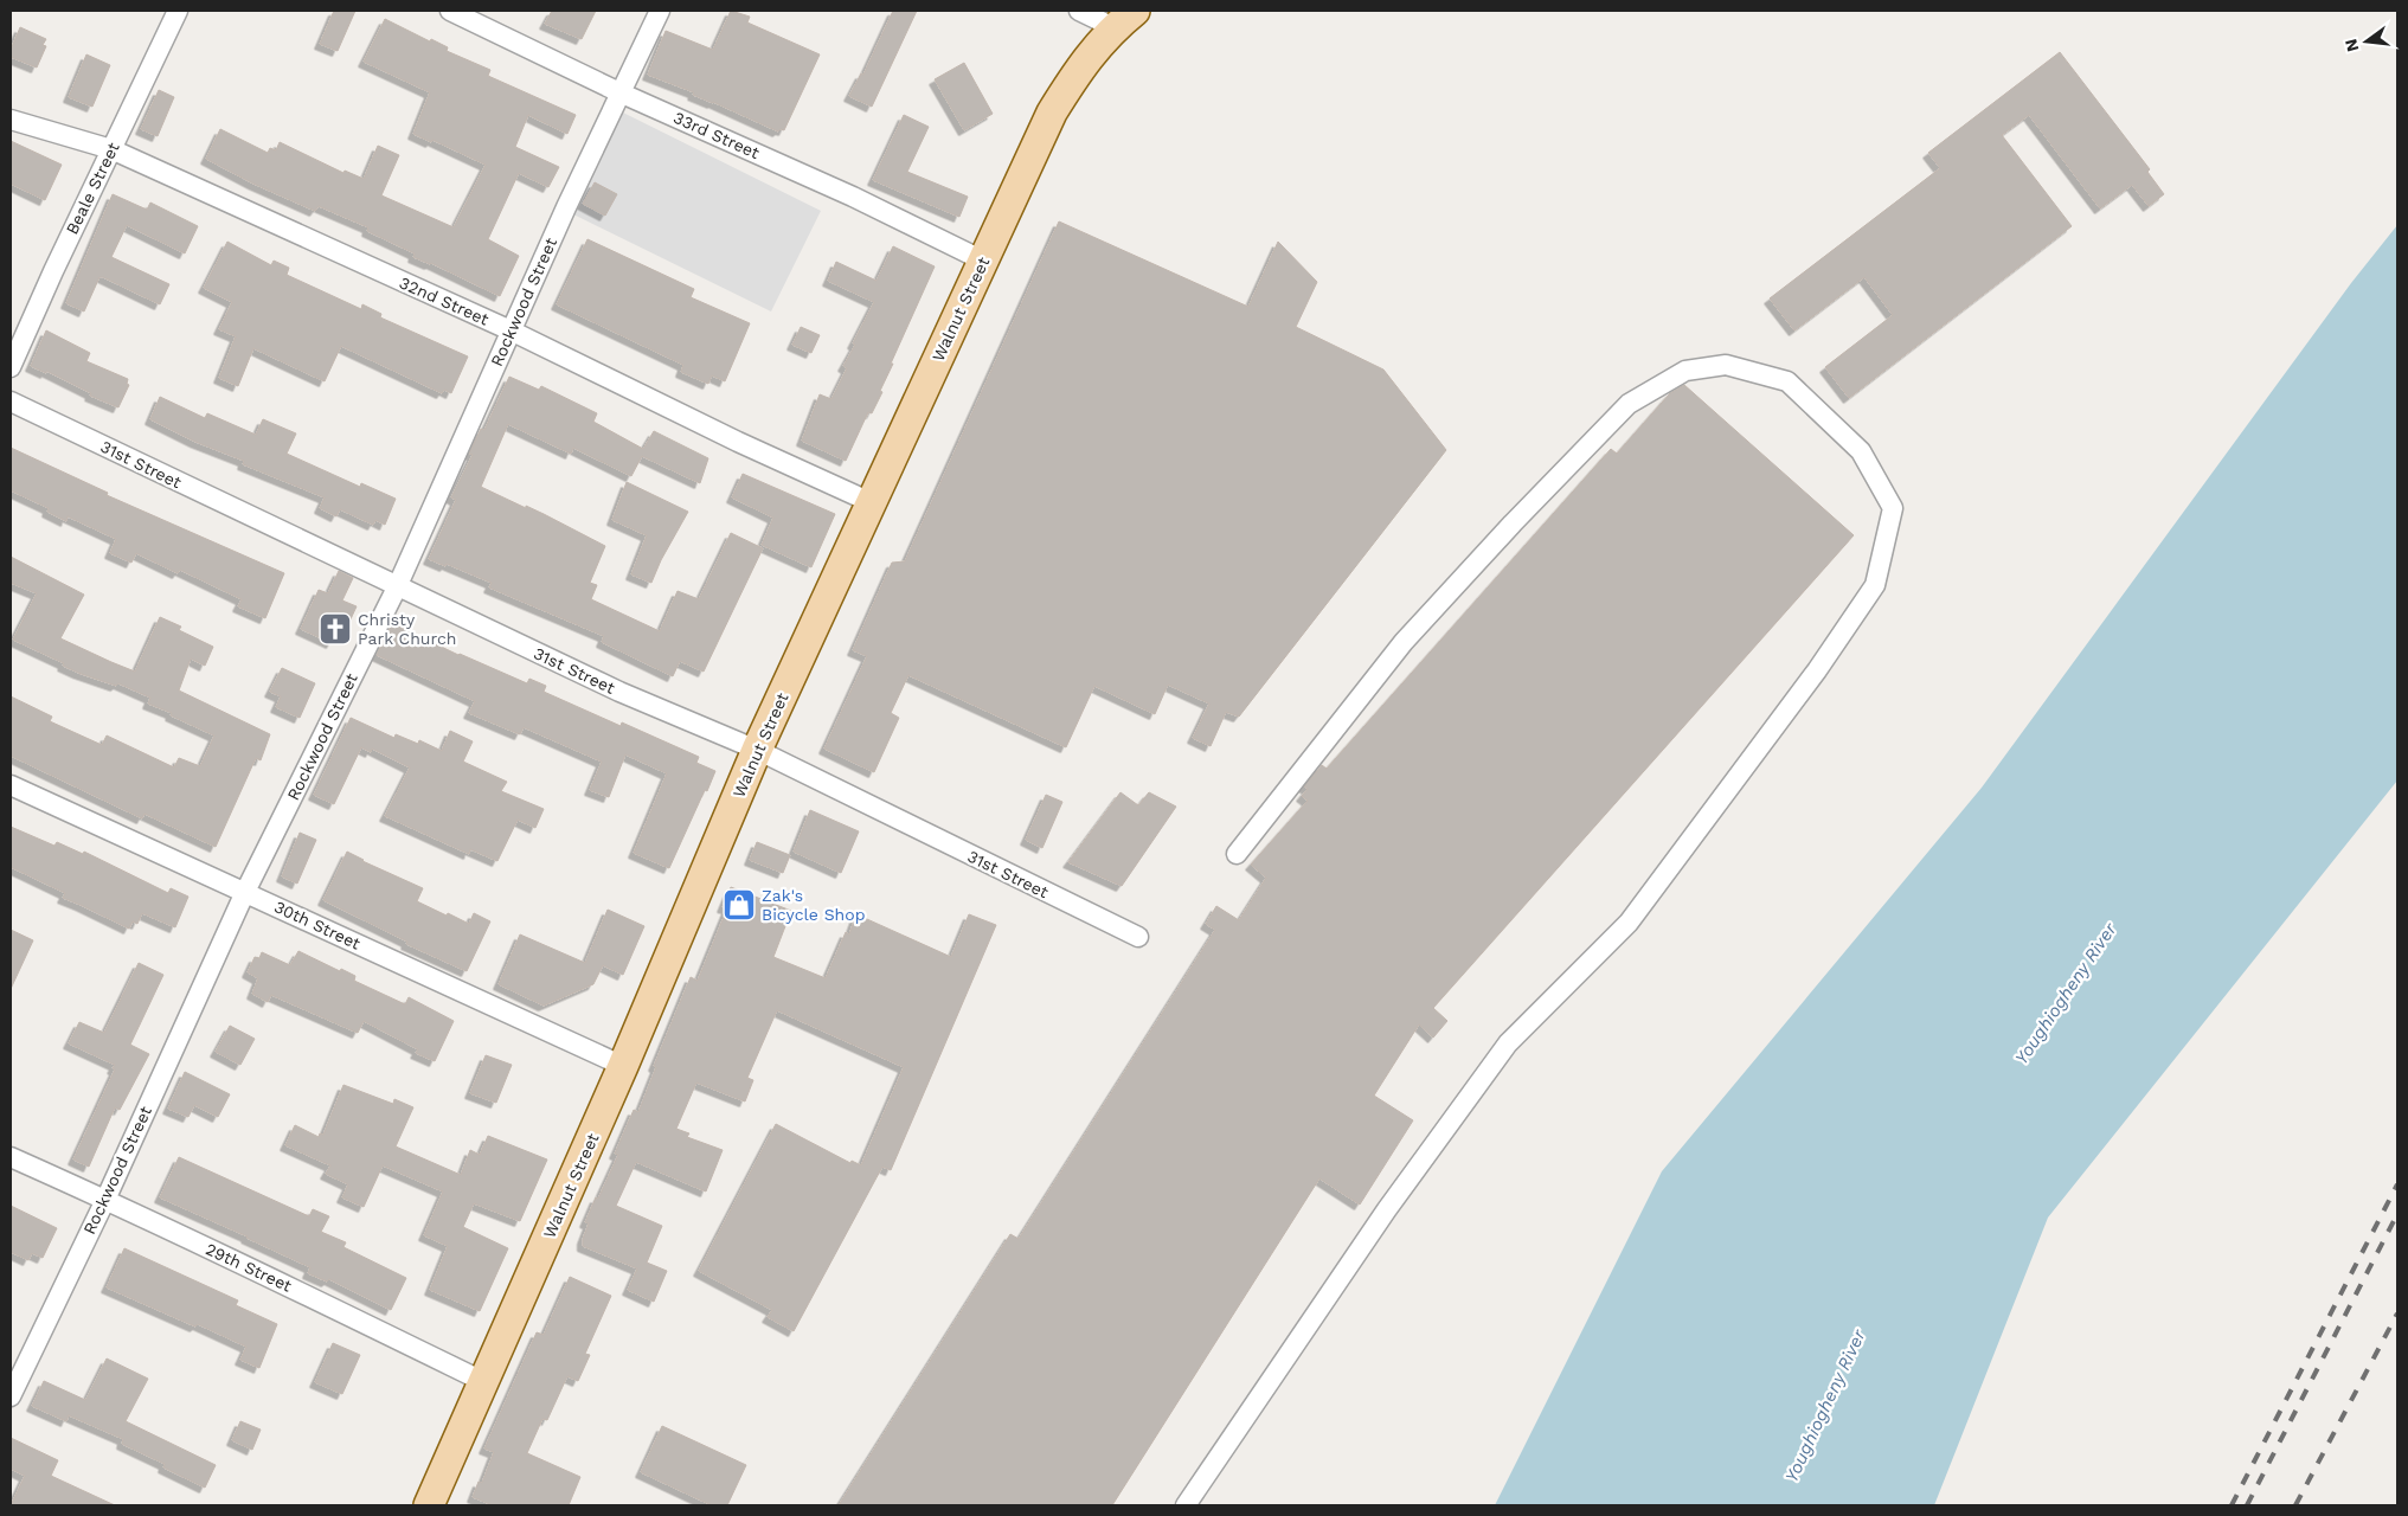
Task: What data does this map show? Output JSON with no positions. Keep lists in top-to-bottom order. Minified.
{"streets":{"main road":["Walnut Street"],"street":["33rd Street","Beale Street","32nd Street","Rockwood Street","31st Street","30th Street","29th Street"]},"crossings":[["33rd Street","Rockwood Street"],["33rd Street","Walnut Street"],["Beale Street","32nd Street"],["32nd Street","Rockwood Street"],["32nd Street","Walnut Street"],["Rockwood Street","31st Street"],["Rockwood Street","30th Street"],["Rockwood Street","29th Street"],["Walnut Street","31st Street"],["Walnut Street","30th Street"],["Walnut Street","29th Street"]],"water":["Youghiogheny River"],"places":{"church":["Christy Park Church"],"shop":["Zak's Bicycle Shop"]},"north":"left"}
